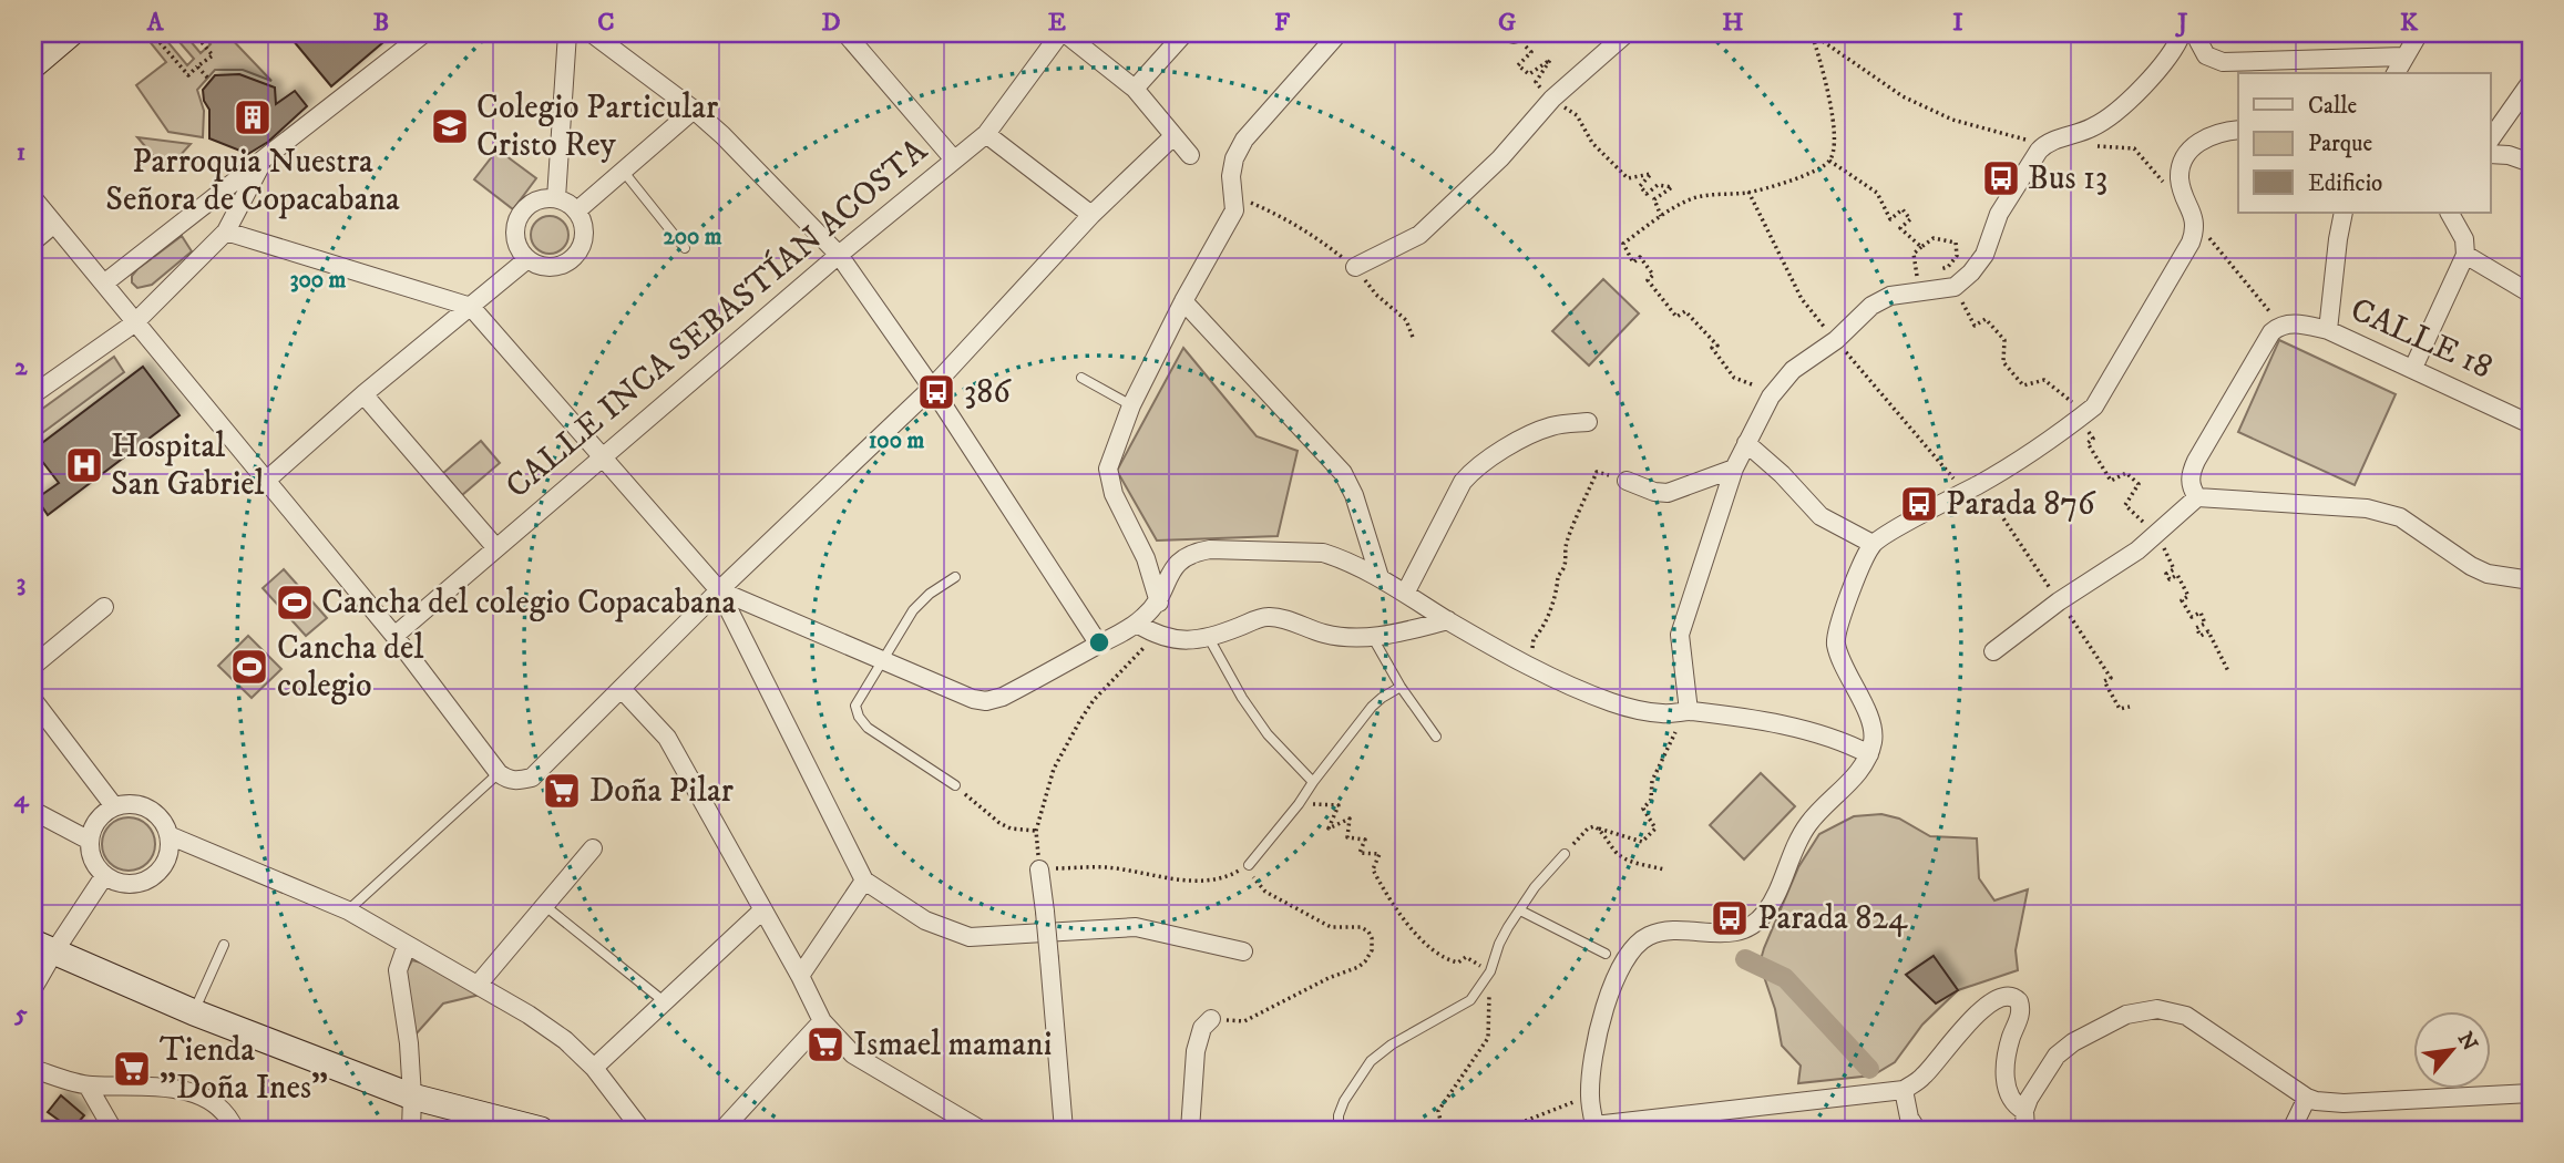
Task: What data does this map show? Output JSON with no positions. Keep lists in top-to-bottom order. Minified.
{"streets":{"street":["CALLE INCA SEBASTÍAN ACOSTA","CALLE 18"]},"places":{"building":["Parroquia Nuestra Señora de Copacabana"],"school or university":["Colegio Particular Cristo Rey"],"bus stop":["Bus 13","386","Parada 876","Parada 824"],"hospital":["Hospital San Gabriel"],"sports":["Cancha del colegio Copacabana","Cancha del colegio"],"supermarket":["Doña Pilar","Ismael mamani","Tienda \"Doña Ines\""]},"legend":["Calle","Parque","Edificio"],"north":"top right","grid":{"columns":["A","B","C","D","E","F","G","H","I","J","K"],"rows":["1","2","3","4","5"]},"rings":["200 m","300 m","100 m"]}
